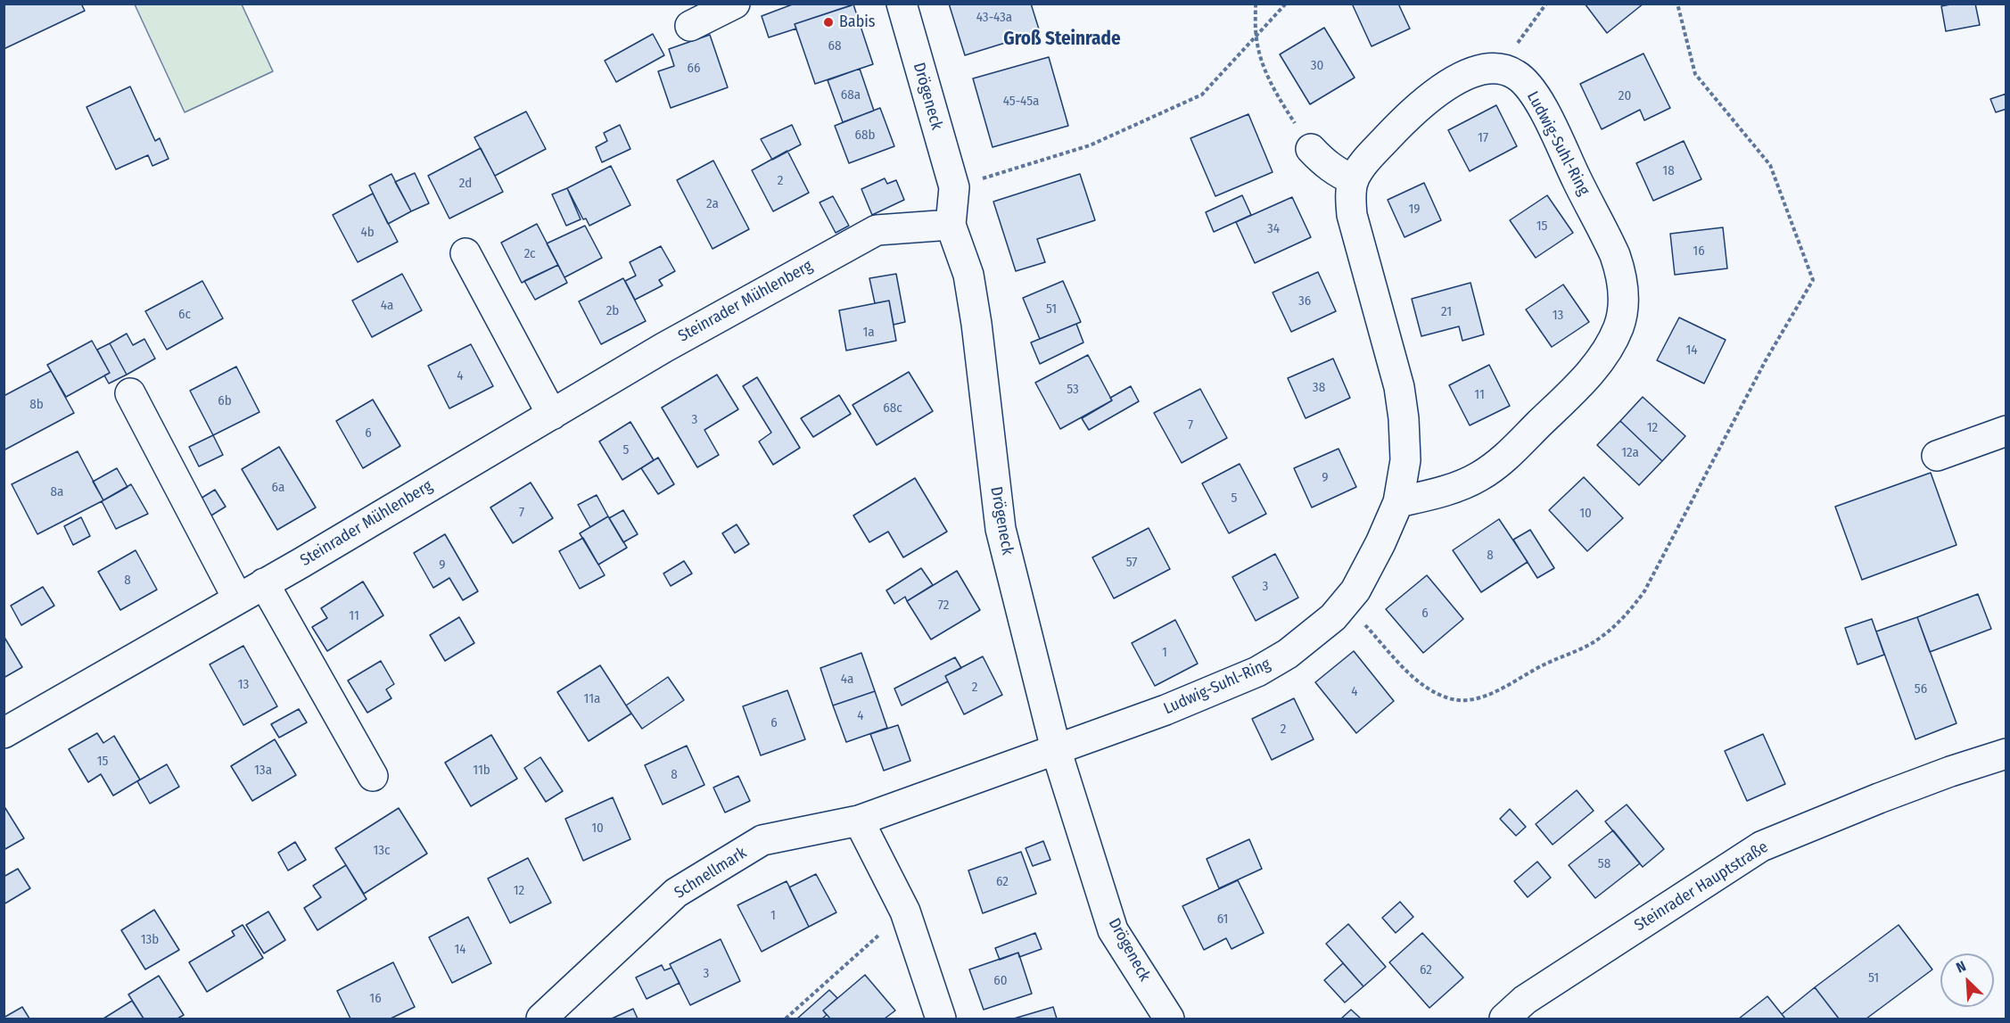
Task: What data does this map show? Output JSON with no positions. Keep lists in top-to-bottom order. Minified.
{"streets":{"street":["Drögeneck","Ludwig-Suhl-Ring","Steinrader Mühlenberg","Schnellmark","Steinrader Hauptstraße"]},"crossings":[["Drögeneck","Ludwig-Suhl-Ring"],["Drögeneck","Steinrader Mühlenberg"],["Drögeneck","Schnellmark"],["Ludwig-Suhl-Ring","Schnellmark"]],"districts":["Groß Steinrade"],"places":["Babis"],"house_numbers":["43-43a","68","30","66","68a","20","45-45a","68b","17","18","2","2d","2a","19","15","34","4b","16","2c","36","4a","51","2b","21","6c","13","1a","14","4","38","53","11","6b","8b","68c","3","7","12","6","5","12a","9","6a","8a","5","7","10","8","57","9","8","3","72","6","11","1","4a","13","2","56","4","11a","4","6","2","15","13a","11b","8","10","13c","58","62","12","1","61","13b","14","62","3","51","60","16"],"north":"top left"}
